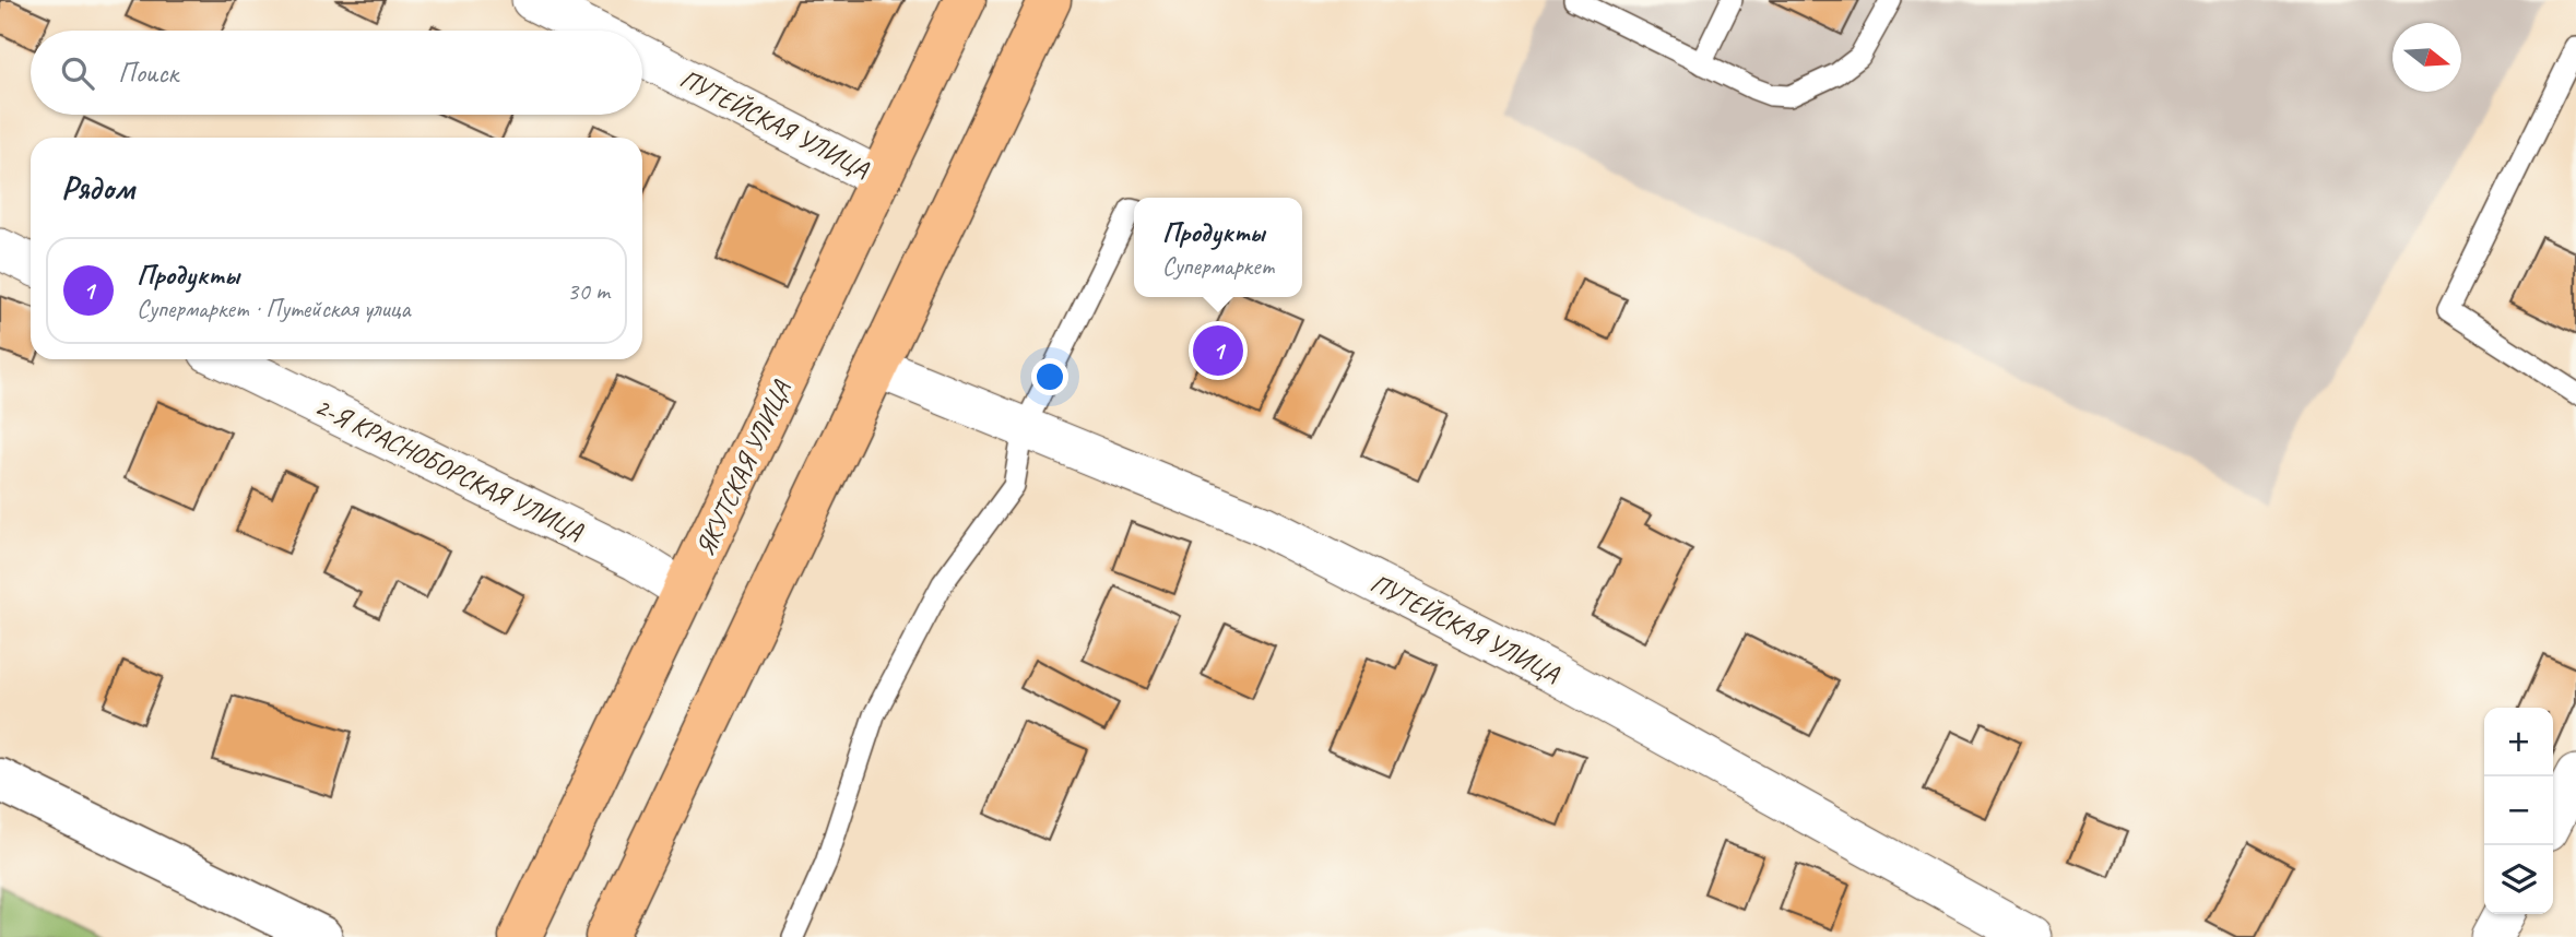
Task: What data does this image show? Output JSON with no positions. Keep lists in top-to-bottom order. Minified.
{"streets":{"main road":["ЯКУТСКАЯ УЛИЦА"],"street":["ПУТЕЙСКАЯ УЛИЦА","2-Я КРАСНОБОРСКАЯ УЛИЦА"]},"crossings":[["ПУТЕЙСКАЯ УЛИЦА","ЯКУТСКАЯ УЛИЦА"],["2-Я КРАСНОБОРСКАЯ УЛИЦА","ЯКУТСКАЯ УЛИЦА"]],"north":"right","page":{"search":"Поиск","heading":"Рядом","popup":["Продукты","Супермаркет"],"list":[{"mark":"1","name":"Продукты","note":"Супермаркет · Путейская улица","value":"30 m"}],"pins":"1","map_buttons":["+","−"]}}
